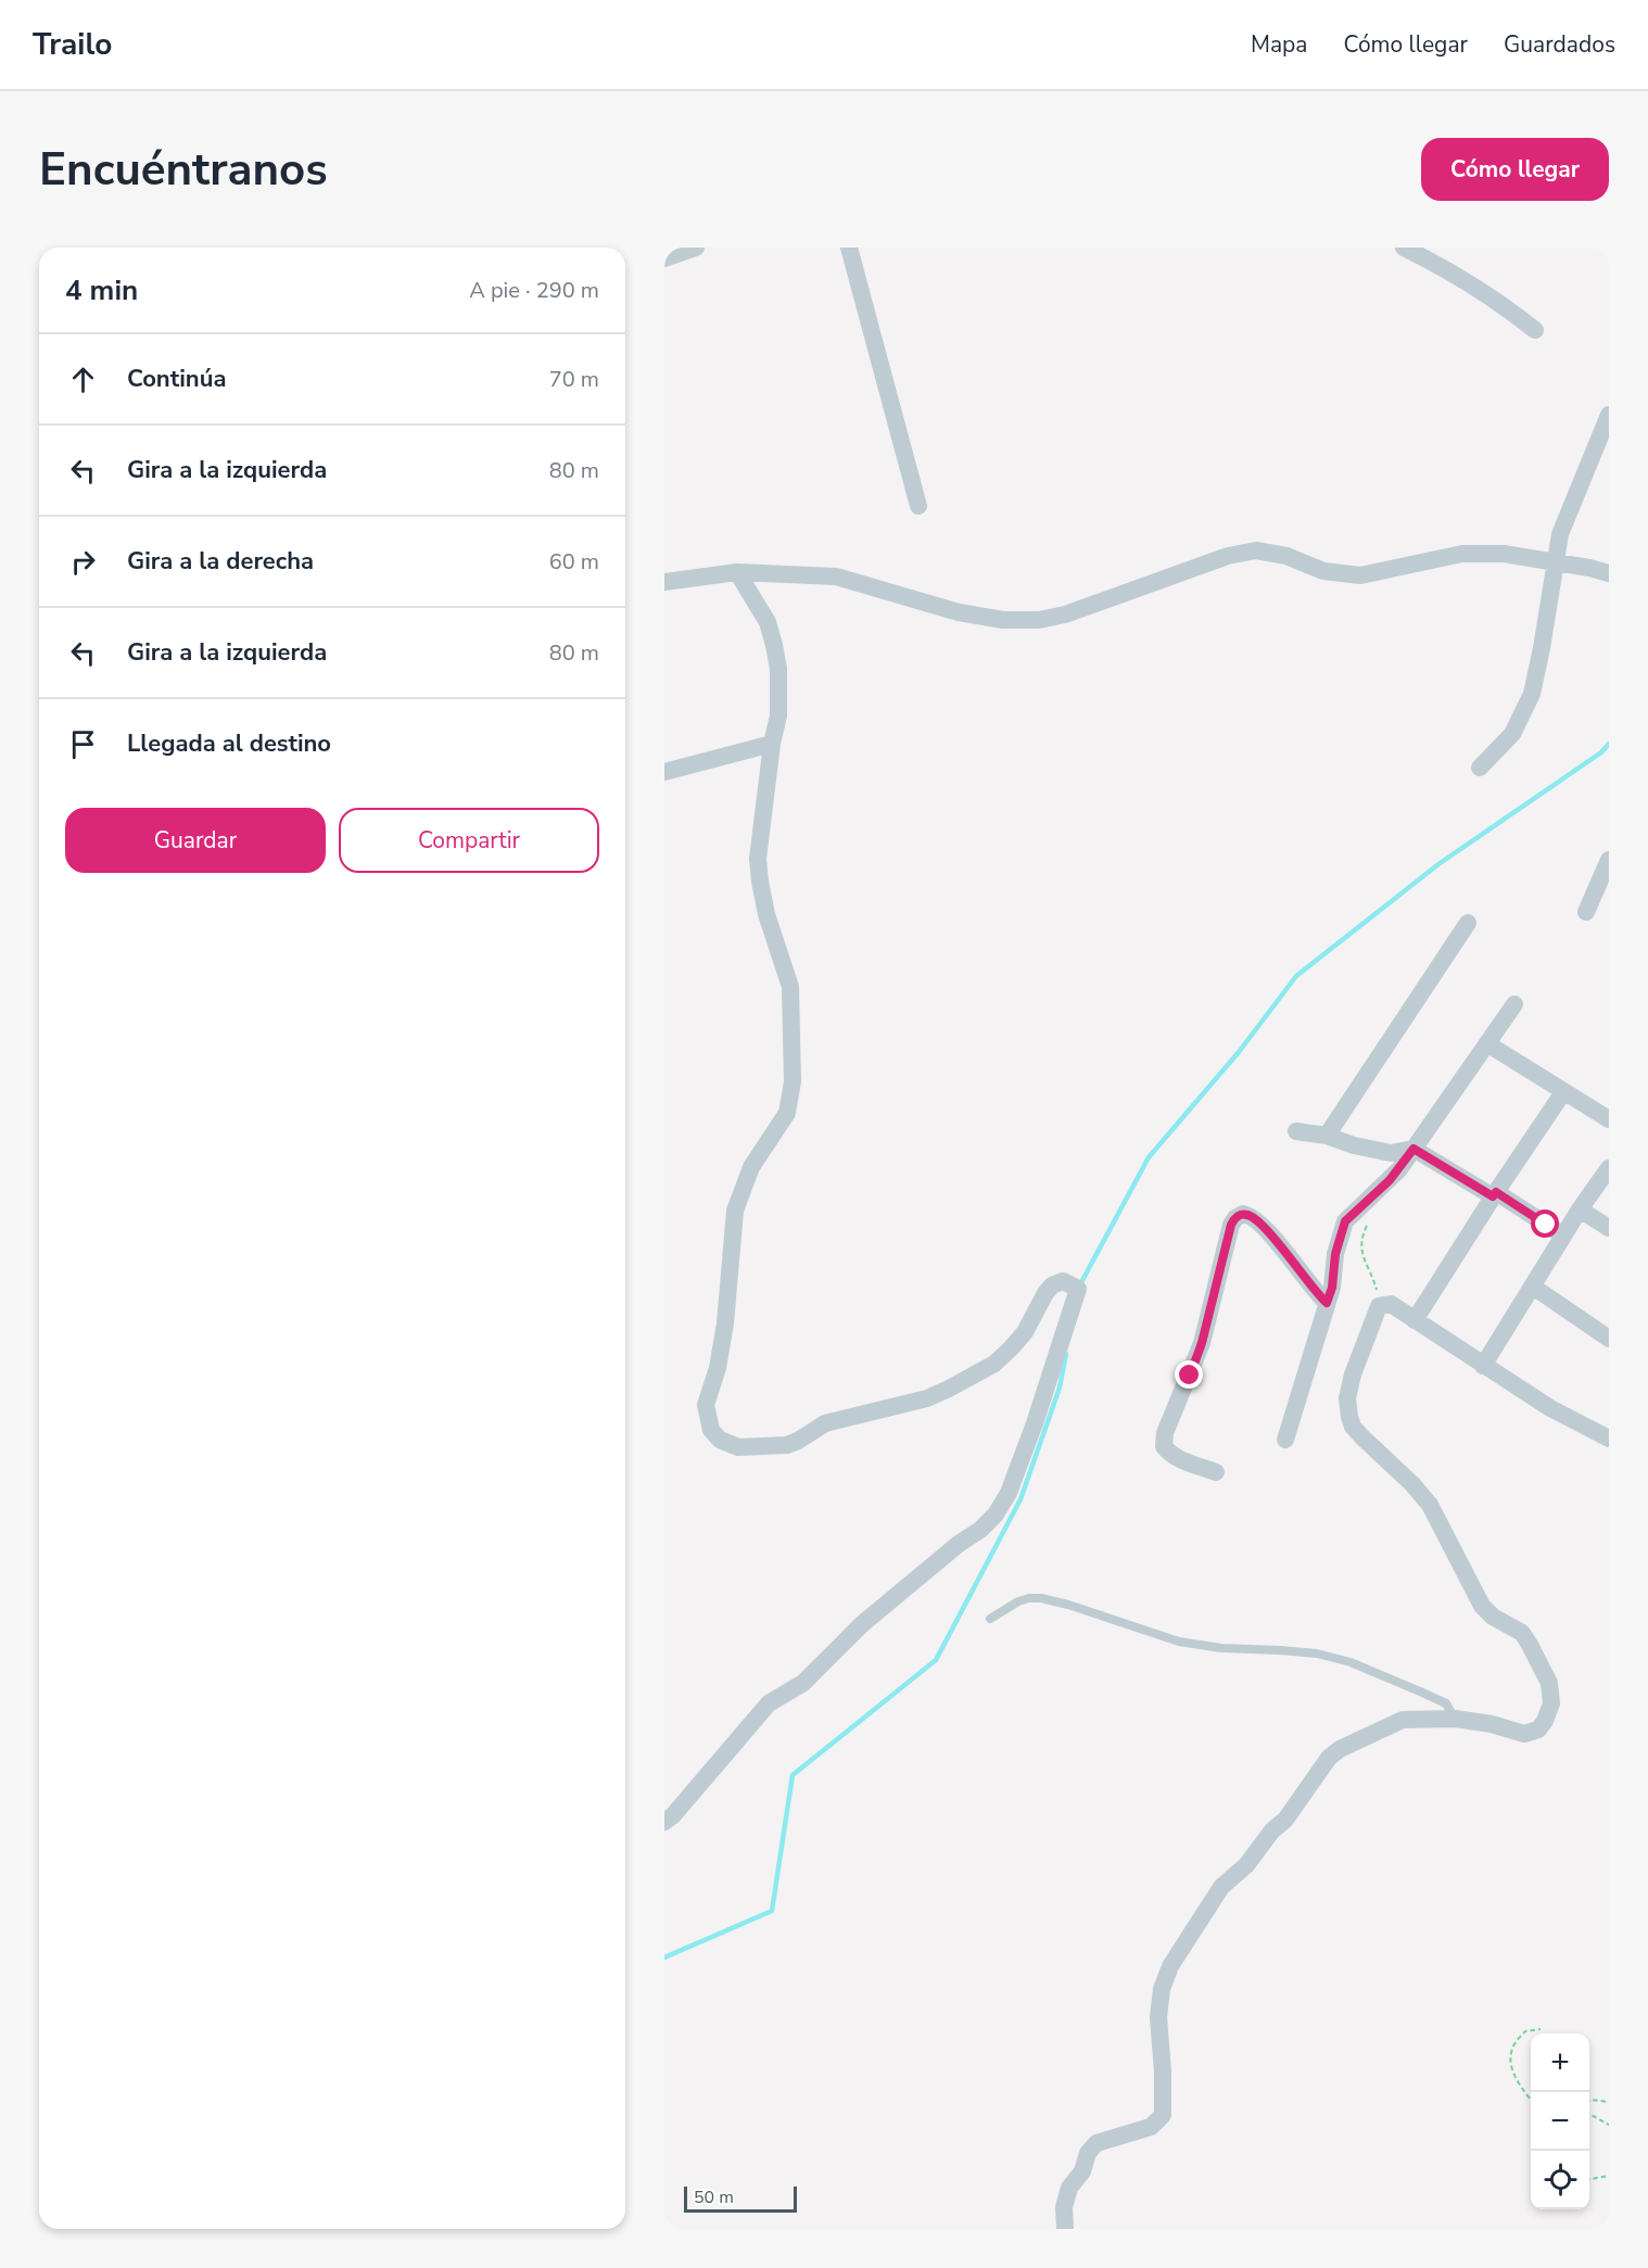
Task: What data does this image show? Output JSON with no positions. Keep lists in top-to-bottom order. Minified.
{"scale_bar":"50 m","page":{"header":"Trailo","nav":["Mapa","Cómo llegar","Guardados"],"buttons":["Cómo llegar",["Guardar","Compartir"]],"title":"Encuéntranos","heading":["4 min","A pie · 290 m"],"list":[["Continúa","70 m"],["Gira a la izquierda","80 m"],["Gira a la derecha","60 m"],["Gira a la izquierda","80 m"],"Llegada al destino"],"map_buttons":["+","−"],"scale":"50 m"}}
